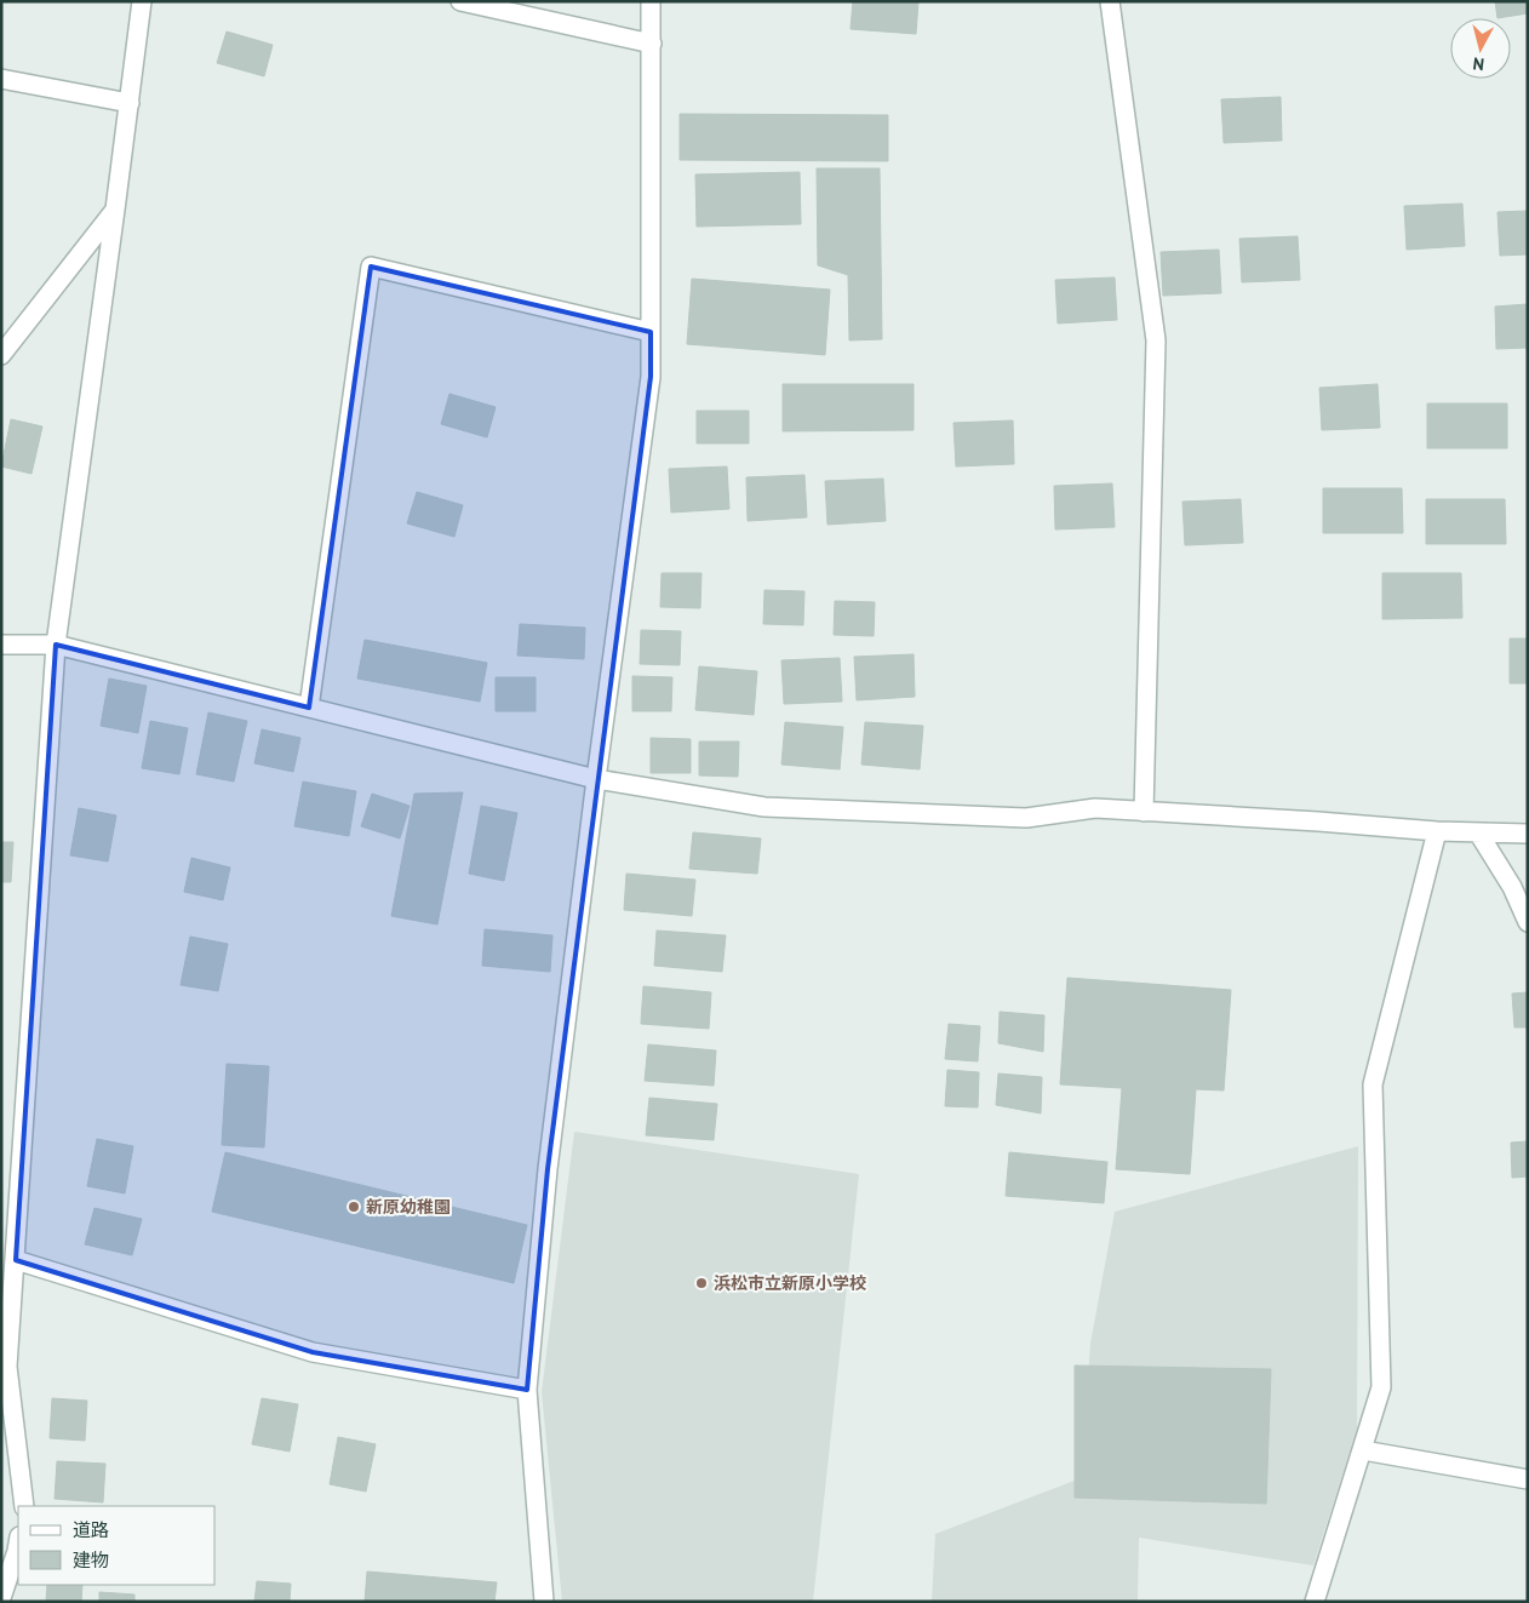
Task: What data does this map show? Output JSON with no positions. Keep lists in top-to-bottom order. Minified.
{"places":["新原幼稚園","浜松市立新原小学校"],"legend":["道路","建物"],"north":"bottom"}
